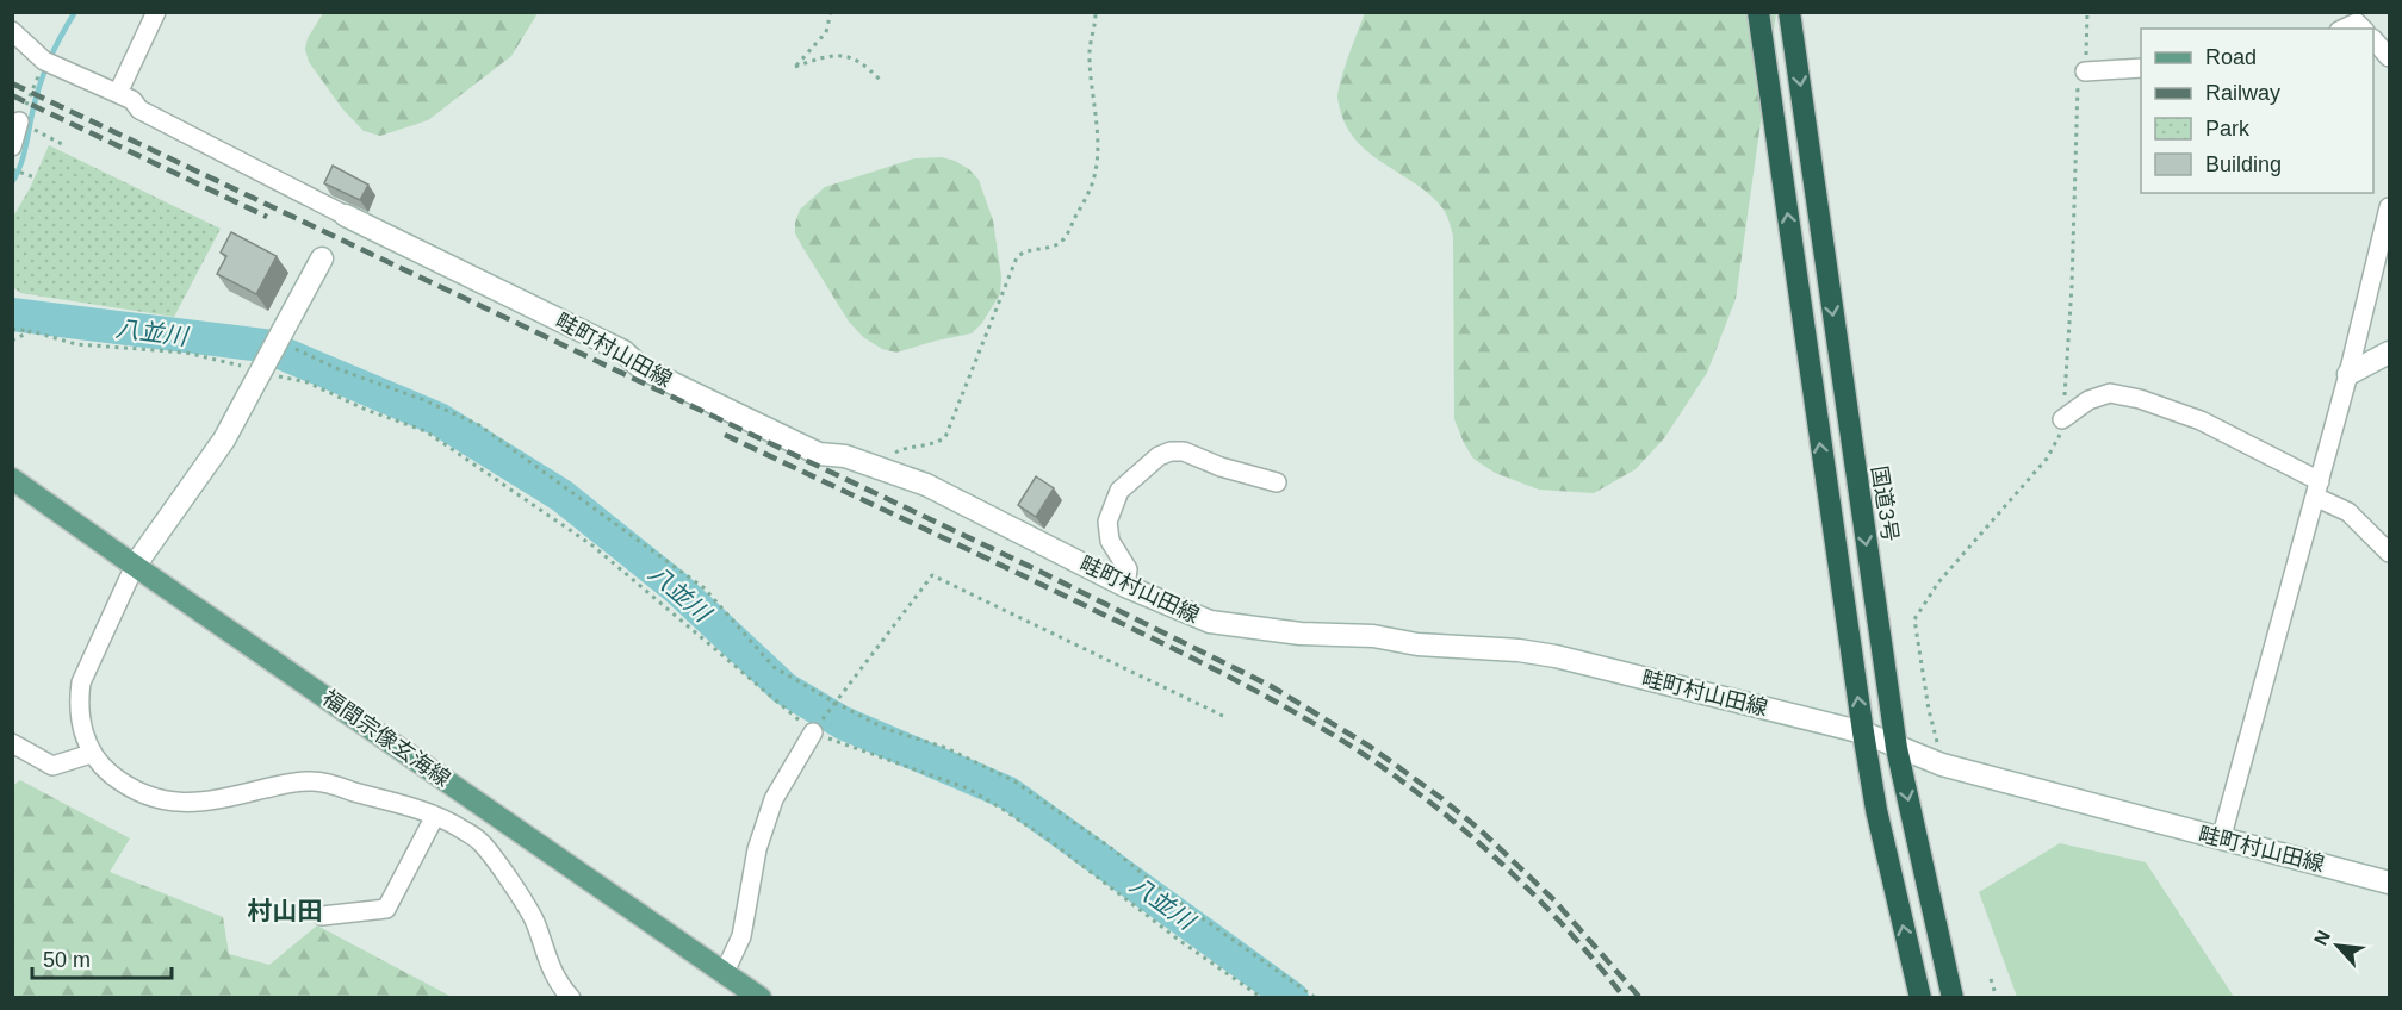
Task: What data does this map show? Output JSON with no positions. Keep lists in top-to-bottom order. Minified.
{"streets":{"highway":["国道3号"],"main road":["畦町村山田線","福間宗像玄海線"]},"crossings":[["畦町村山田線","国道3号"]],"districts":["村山田"],"water":["八並川"],"legend":["Road","Railway","Park","Building"],"scale_bar":"50 m","north":"top left"}
